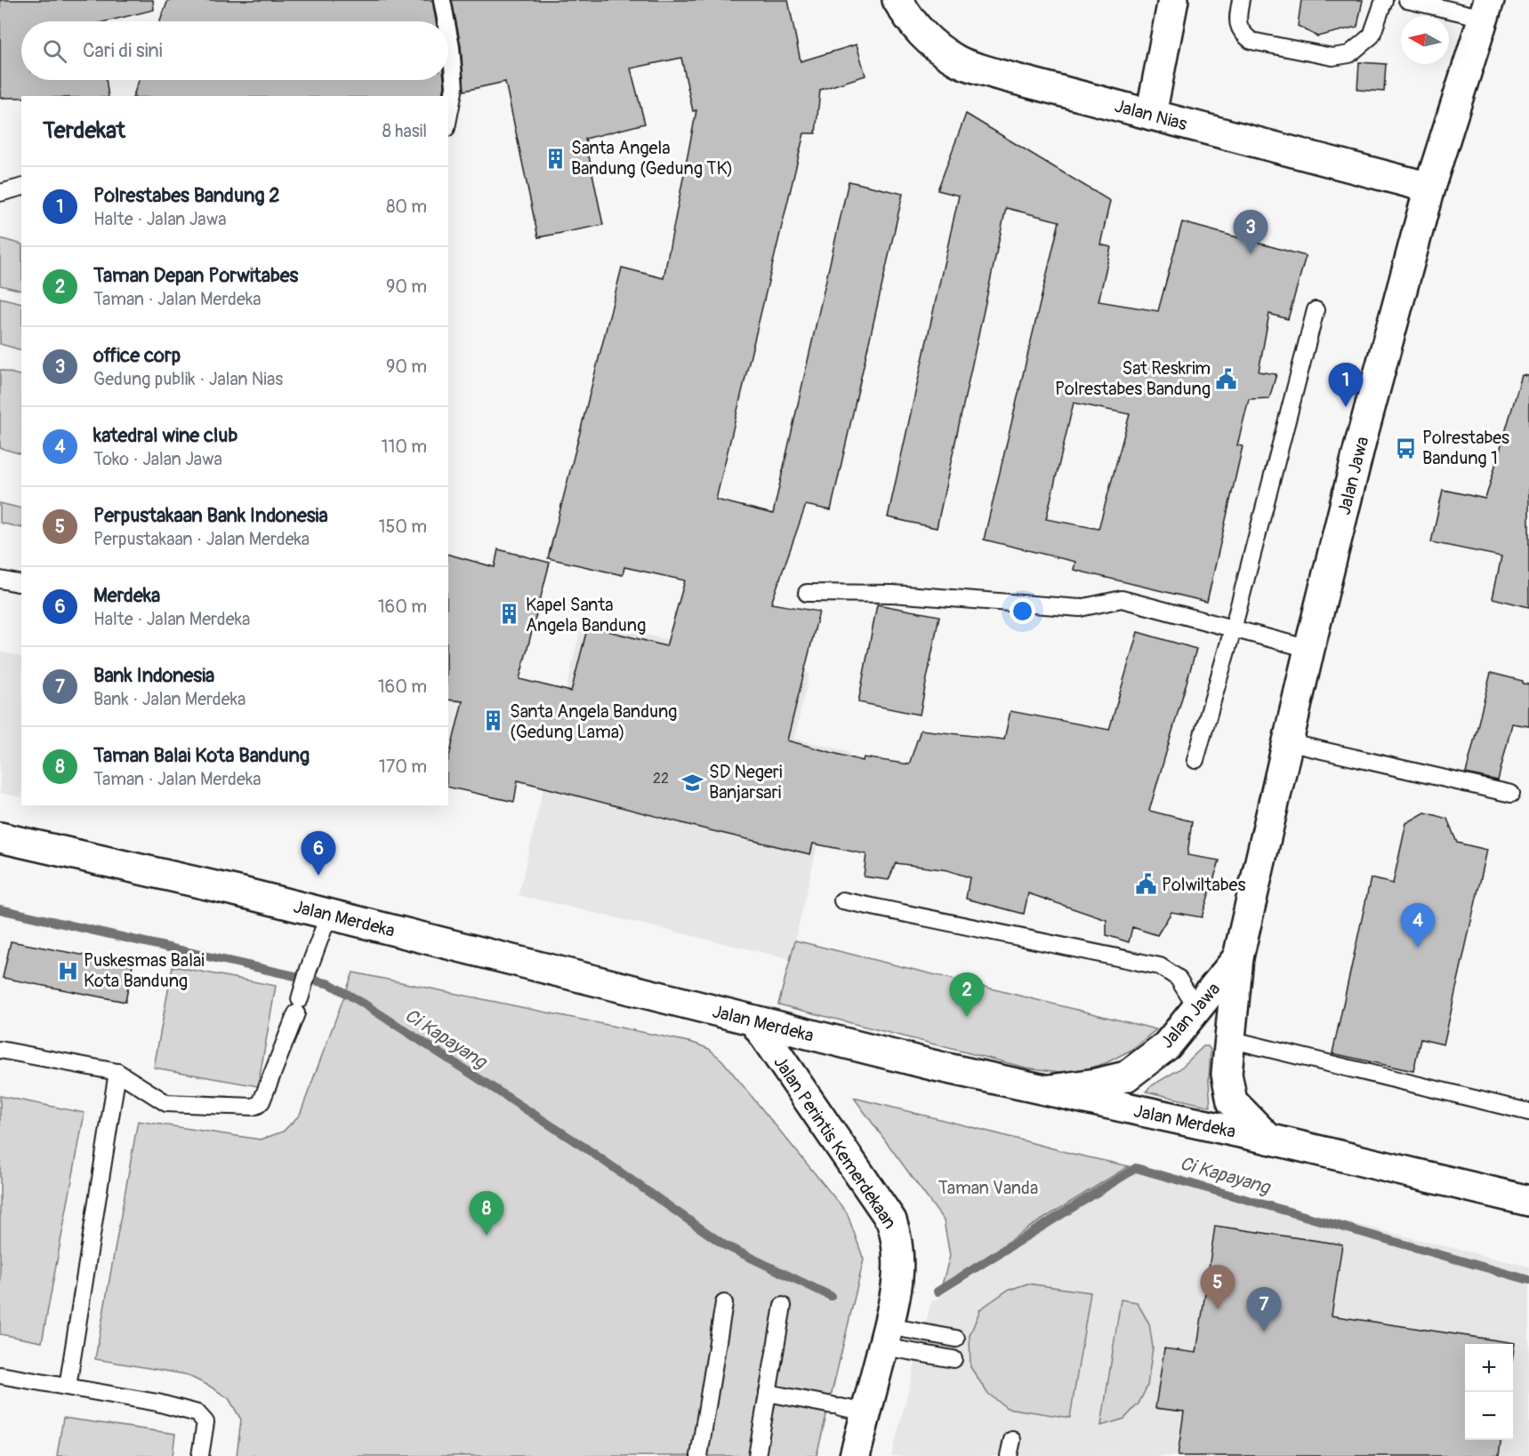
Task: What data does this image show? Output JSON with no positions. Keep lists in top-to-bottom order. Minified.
{"streets":{"street":["Jalan Nias","Jalan Jawa","Jalan Merdeka","Jalan Perintis Kemerdekaan"]},"crossings":[["Jalan Nias","Jalan Jawa"],["Jalan Jawa","Jalan Merdeka"],["Jalan Merdeka","Jalan Perintis Kemerdekaan"]],"water":["Ci Kapayang"],"parks":["Taman Vanda"],"places":{"building":["Santa Angela Bandung (Gedung TK)","Kapel Santa Angela Bandung","Santa Angela Bandung (Gedung Lama)"],"public building":["Sat Reskrim Polrestabes Bandung","Polwiltabes"],"bus stop":["Polrestabes Bandung 1"],"school or university":["SD Negeri Banjarsari"],"hospital":["Puskesmas Balai Kota Bandung"]},"house_numbers":["22"],"north":"left","page":{"search":"Cari di sini","heading":["Terdekat","8 hasil"],"list":[{"mark":"1","name":"Polrestabes Bandung 2","note":"Halte · Jalan Jawa","value":"80 m"},{"mark":"2","name":"Taman Depan Porwitabes","note":"Taman · Jalan Merdeka","value":"90 m"},{"mark":"3","name":"office corp","note":"Gedung publik · Jalan Nias","value":"90 m"},{"mark":"4","name":"katedral wine club","note":"Toko · Jalan Jawa","value":"110 m"},{"mark":"5","name":"Perpustakaan Bank Indonesia","note":"Perpustakaan · Jalan Merdeka","value":"150 m"},{"mark":"6","name":"Merdeka","note":"Halte · Jalan Merdeka","value":"160 m"},{"mark":"7","name":"Bank Indonesia","note":"Bank · Jalan Merdeka","value":"160 m"},{"mark":"8","name":"Taman Balai Kota Bandung","note":"Taman · Jalan Merdeka","value":"170 m"}],"pins":["3","1","6","4","2","8","5","7"],"map_buttons":["+","−"]}}
